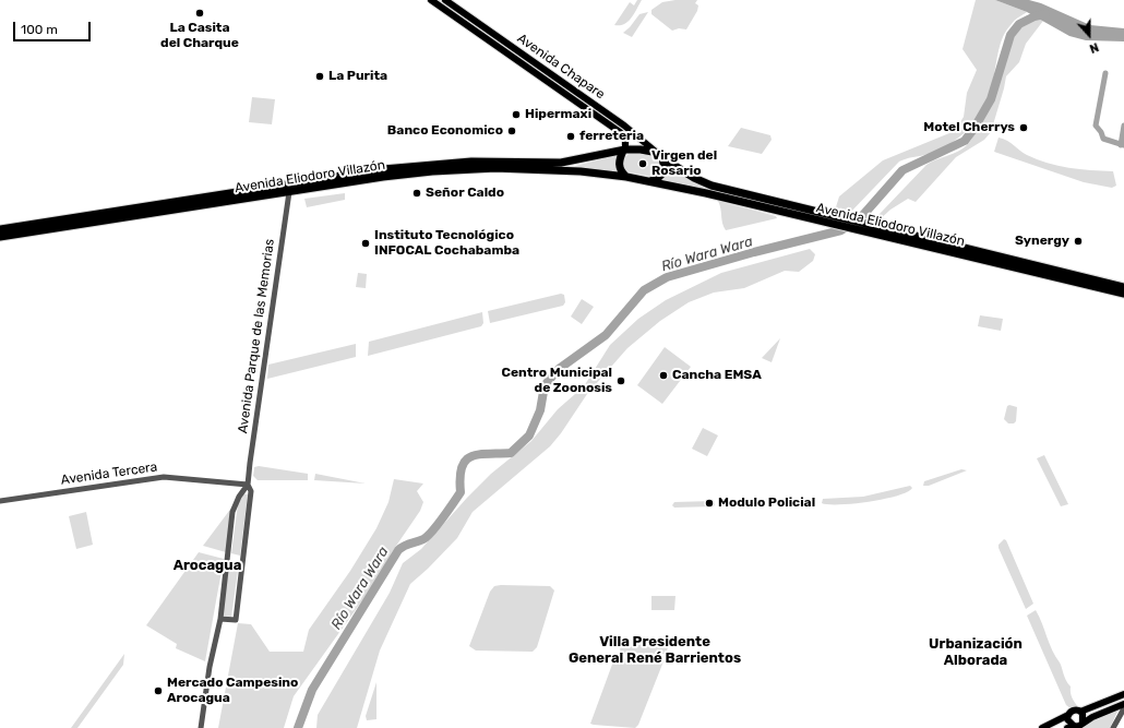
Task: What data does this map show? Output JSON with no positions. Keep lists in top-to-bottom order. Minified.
{"streets":{"highway":["Avenida Eliodoro Villazón"],"main road":["Avenida Chapare"],"street":["Avenida Parque de las Memorias","Avenida Tercera"]},"crossings":[["Avenida Chapare","Avenida Eliodoro Villazón"],["Avenida Eliodoro Villazón","Avenida Parque de las Memorias"],["Avenida Parque de las Memorias","Avenida Tercera"]],"districts":["Arocagua","Villa Presidente General René Barrientos","Urbanización Alborada"],"water":["Río Wara Wara"],"places":["La Casita del Charque","La Purita","Hipermaxi","Motel Cherrys","Banco Economico","ferreteria","Virgen del Rosario","Señor Caldo","Synergy","Instituto Tecnológico INFOCAL Cochabamba","Cancha EMSA","Centro Municipal de Zoonosis","Modulo Policial","Mercado Campesino Arocagua"],"scale_bar":"100 m","north":"bottom"}
